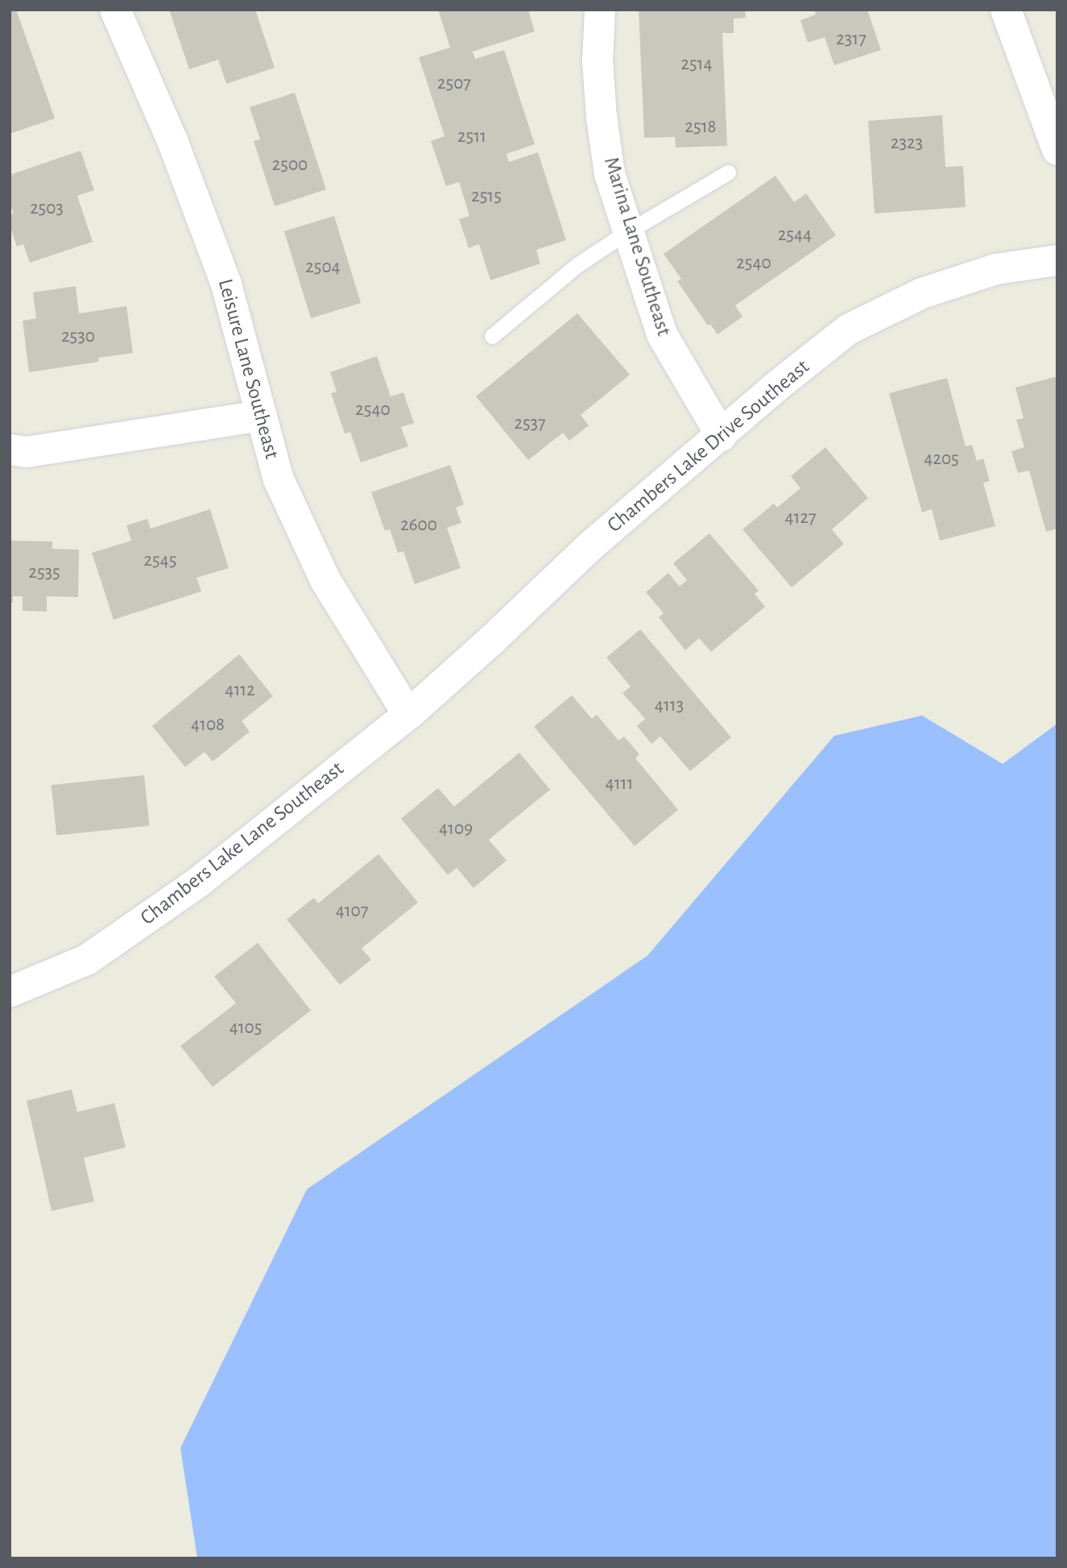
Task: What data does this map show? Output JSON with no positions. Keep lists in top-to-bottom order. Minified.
{"streets":{"street":["Marina Lane Southeast","Leisure Lane Southeast","Chambers Lake Drive Southeast","Chambers Lake Lane Southeast"]},"crossings":[["Marina Lane Southeast","Chambers Lake Drive Southeast"],["Leisure Lane Southeast","Chambers Lake Drive Southeast"],["Leisure Lane Southeast","Chambers Lake Lane Southeast"],["Chambers Lake Drive Southeast","Chambers Lake Lane Southeast"]],"house_numbers":["2317","2514","2507","2518","2511","2323","2500","2515","2503","2544","2540","2504","2530","2540","2537","4205","4127","2600","2545","2535","4112","4113","4108","4111","4109","4107","4105"]}
